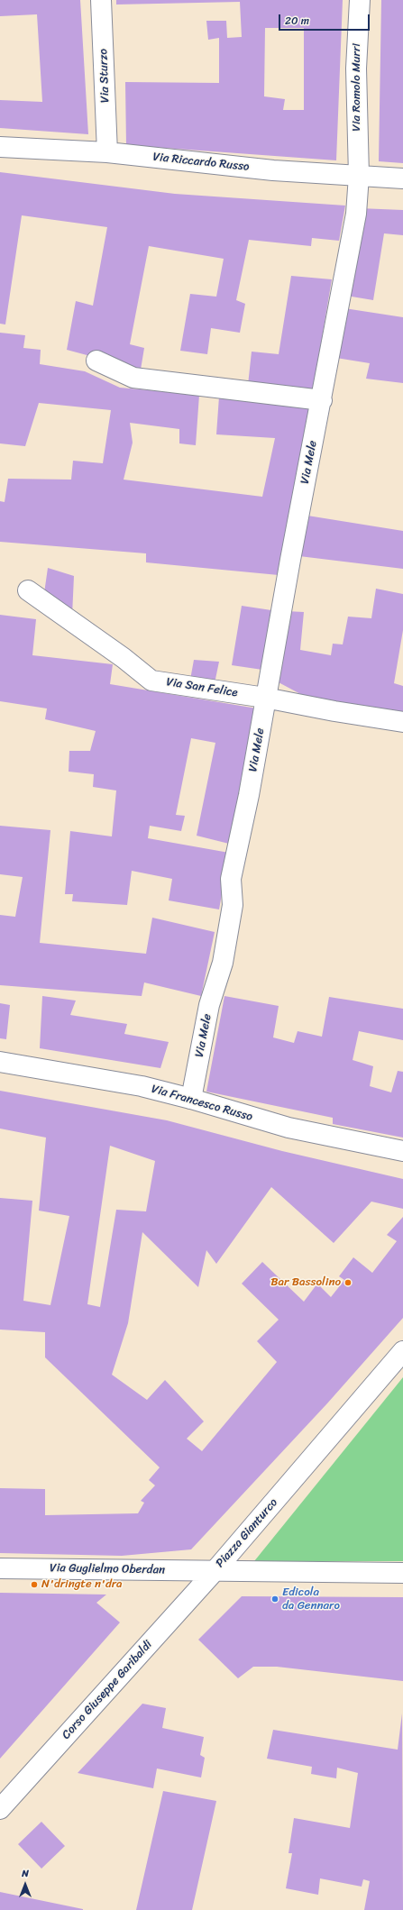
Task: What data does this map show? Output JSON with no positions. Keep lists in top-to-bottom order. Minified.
{"streets":{"street":["Via Sturzo","Via Romolo Murri","Via Riccardo Russo","Via Mele","Via San Felice","Via Francesco Russo","Piazza Gianturco","Via Guglielmo Oberdan","Corso Giuseppe Garibaldi"]},"crossings":[["Via Sturzo","Via Riccardo Russo"],["Via Romolo Murri","Via Riccardo Russo"],["Via Romolo Murri","Via Mele"],["Via Riccardo Russo","Via Mele"],["Via Mele","Via San Felice"],["Via Mele","Via Francesco Russo"],["Piazza Gianturco","Via Guglielmo Oberdan"],["Piazza Gianturco","Corso Giuseppe Garibaldi"],["Via Guglielmo Oberdan","Corso Giuseppe Garibaldi"]],"places":["Bar Bassolino","N'dringte n'dra","Edicola da Gennaro"],"scale_bar":"20 m","north":"top"}
